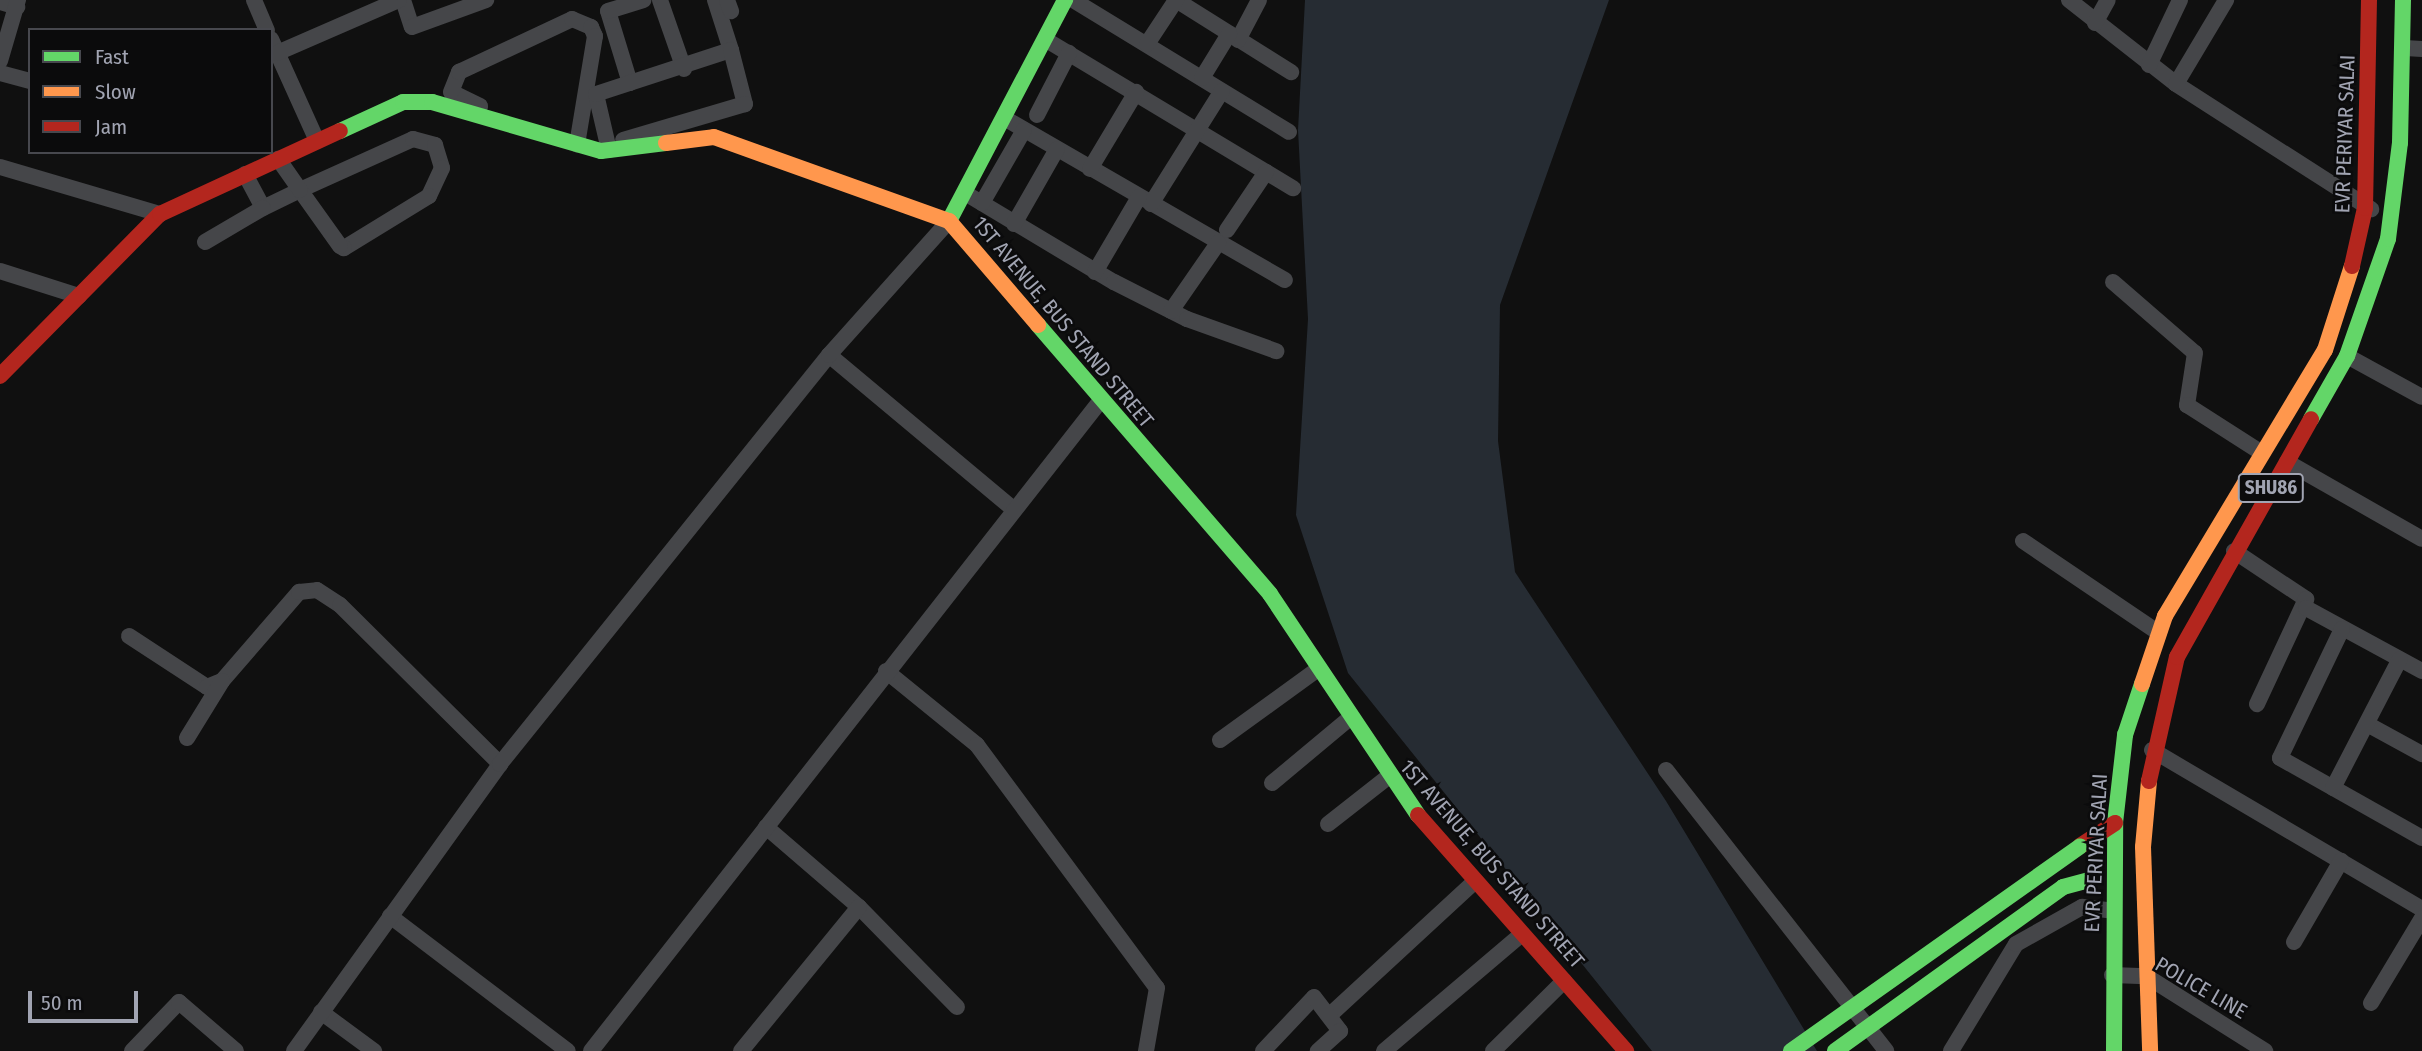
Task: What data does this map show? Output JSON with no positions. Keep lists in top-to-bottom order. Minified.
{"streets":{"street":["EVR PERIYAR SALAI","1ST AVENUE, BUS STAND STREET","SHU86","POLICE LINE"]},"crossings":[["EVR PERIYAR SALAI","POLICE LINE"],["SHU86","POLICE LINE"]],"legend":["Fast","Slow","Jam"],"scale_bar":"50 m"}
